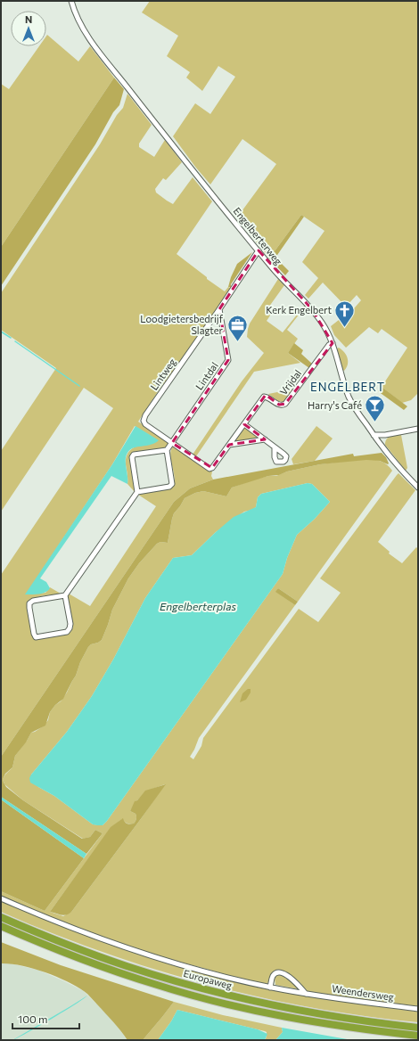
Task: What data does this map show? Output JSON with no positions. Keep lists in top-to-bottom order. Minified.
{"streets":{"highway":["Europaweg"],"street":["Engelberterweg","Lintweg","Lintdal","Vrijdal","Weendersweg"]},"crossings":[["Engelberterweg","Vrijdal"],["Lintweg","Lintdal"],["Lintweg","Vrijdal"],["Lintdal","Vrijdal"]],"districts":["ENGELBERT"],"water":["Engelberterplas"],"places":{"church":["Kerk Engelbert"],"office":["Loodgietersbedrijf Slagter"],"bar":["Harry's Café"]},"scale_bar":"100 m","north":"top"}
